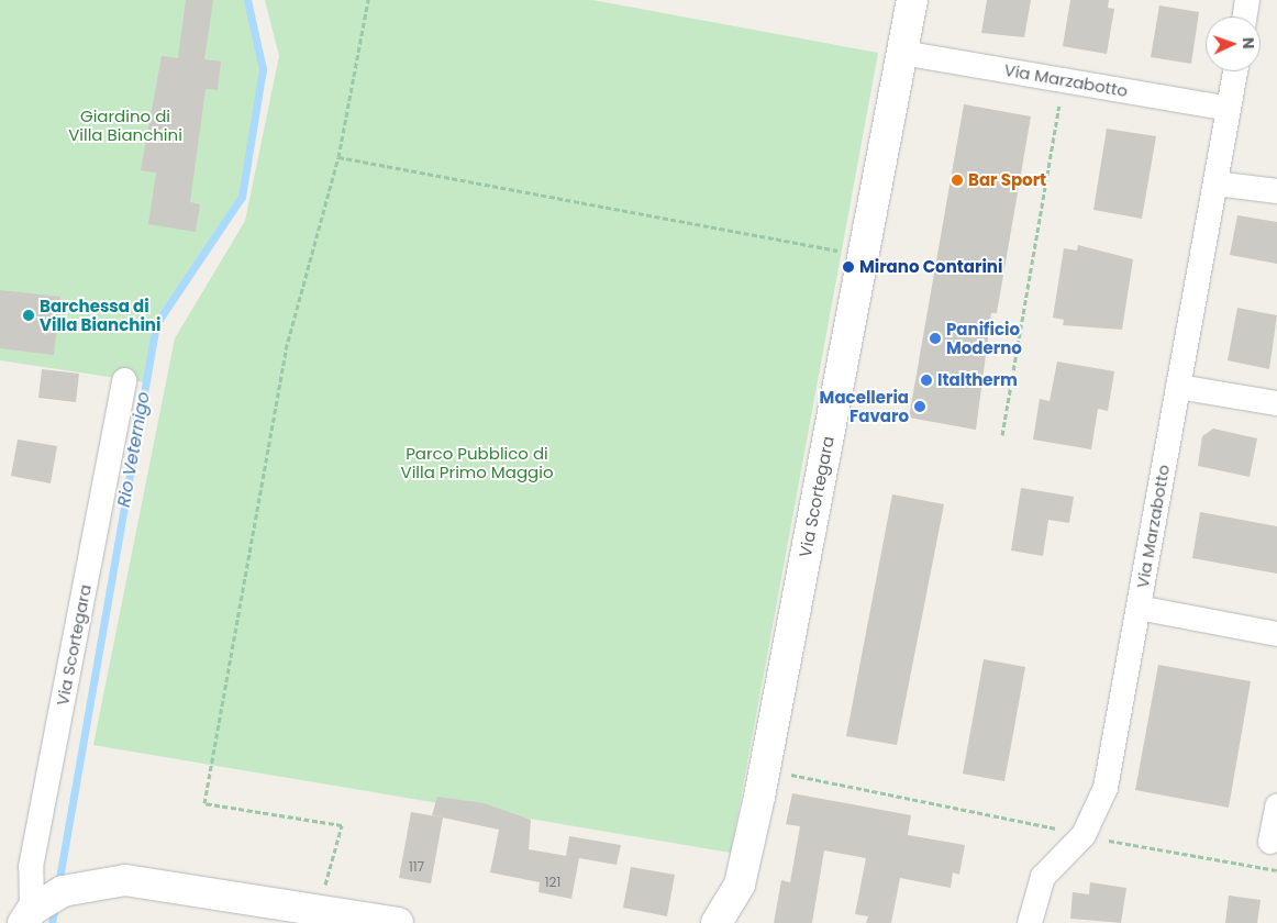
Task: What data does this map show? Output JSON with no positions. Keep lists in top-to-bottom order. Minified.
{"streets":{"street":["Via Marzabotto","Via Scortegara"]},"crossings":[["Via Marzabotto","Via Scortegara"]],"water":["Rio Veternigo"],"parks":["Giardino di Villa Bianchini","Parco Pubblico di Villa Primo Maggio"],"places":["Bar Sport","Mirano Contarini","Barchessa di Villa Bianchini","Panificio Moderno","Italtherm","Macelleria Favaro"],"house_numbers":["117","121"],"north":"right"}
